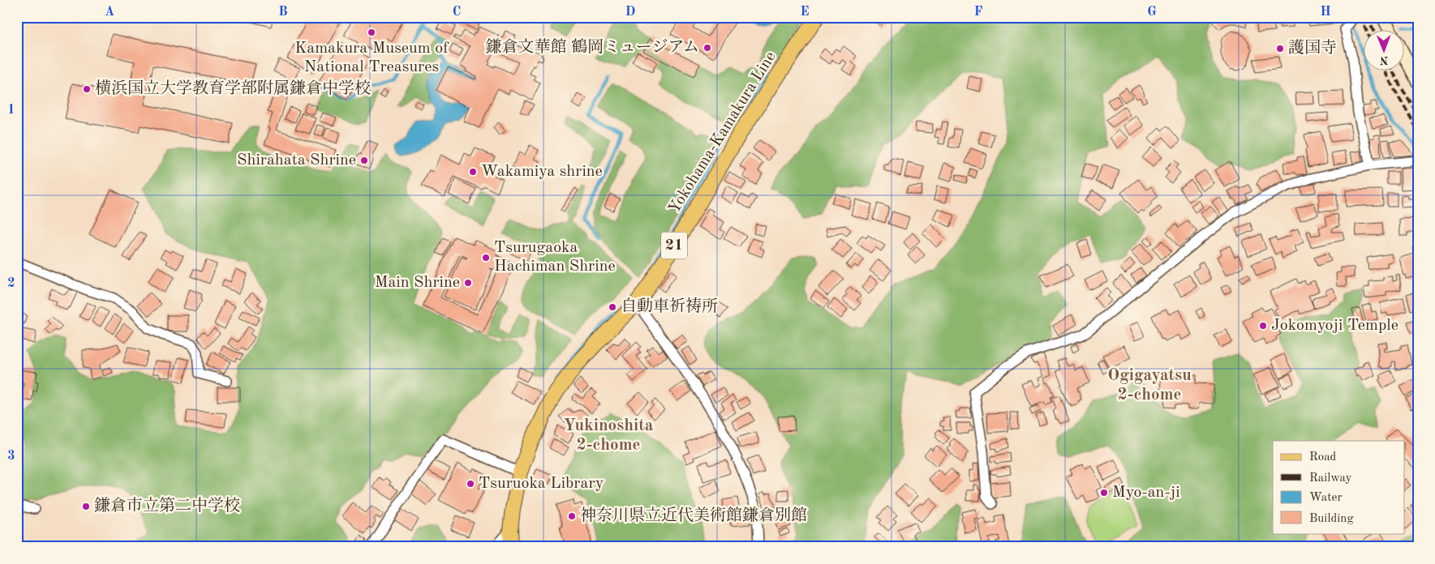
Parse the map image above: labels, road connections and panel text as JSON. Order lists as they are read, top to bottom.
{
  "streets": {
    "main road": ["Yokohama-Kamakura Line", "21"]
  },
  "crossings": [
    ["Yokohama-Kamakura Line", "21"]
  ],
  "districts": ["Ogigayatsu 2-chome", "Yukinoshita 2-chome"],
  "places": [
    "Kamakura Museum of National Treasures",
    "鎌倉文華館 鶴岡ミュージアム",
    "護国寺",
    "横浜国立大学教育学部附属鎌倉中学校",
    "Shirahata Shrine",
    "Wakamiya shrine",
    "Tsurugaoka Hachiman Shrine",
    "Main Shrine",
    "自動車祈祷所",
    "Jokomyoji Temple",
    "Tsuruoka Library",
    "Myo-an-ji",
    "鎌倉市立第二中学校",
    "神奈川県立近代美術館鎌倉別館"
  ],
  "legend": [
    "Road",
    "Railway",
    "Water",
    "Building"
  ],
  "north": "bottom",
  "grid": {
    "columns": [
      "A",
      "B",
      "C",
      "D",
      "E",
      "F",
      "G",
      "H"
    ],
    "rows": ["1", "2", "3"]
  }
}
